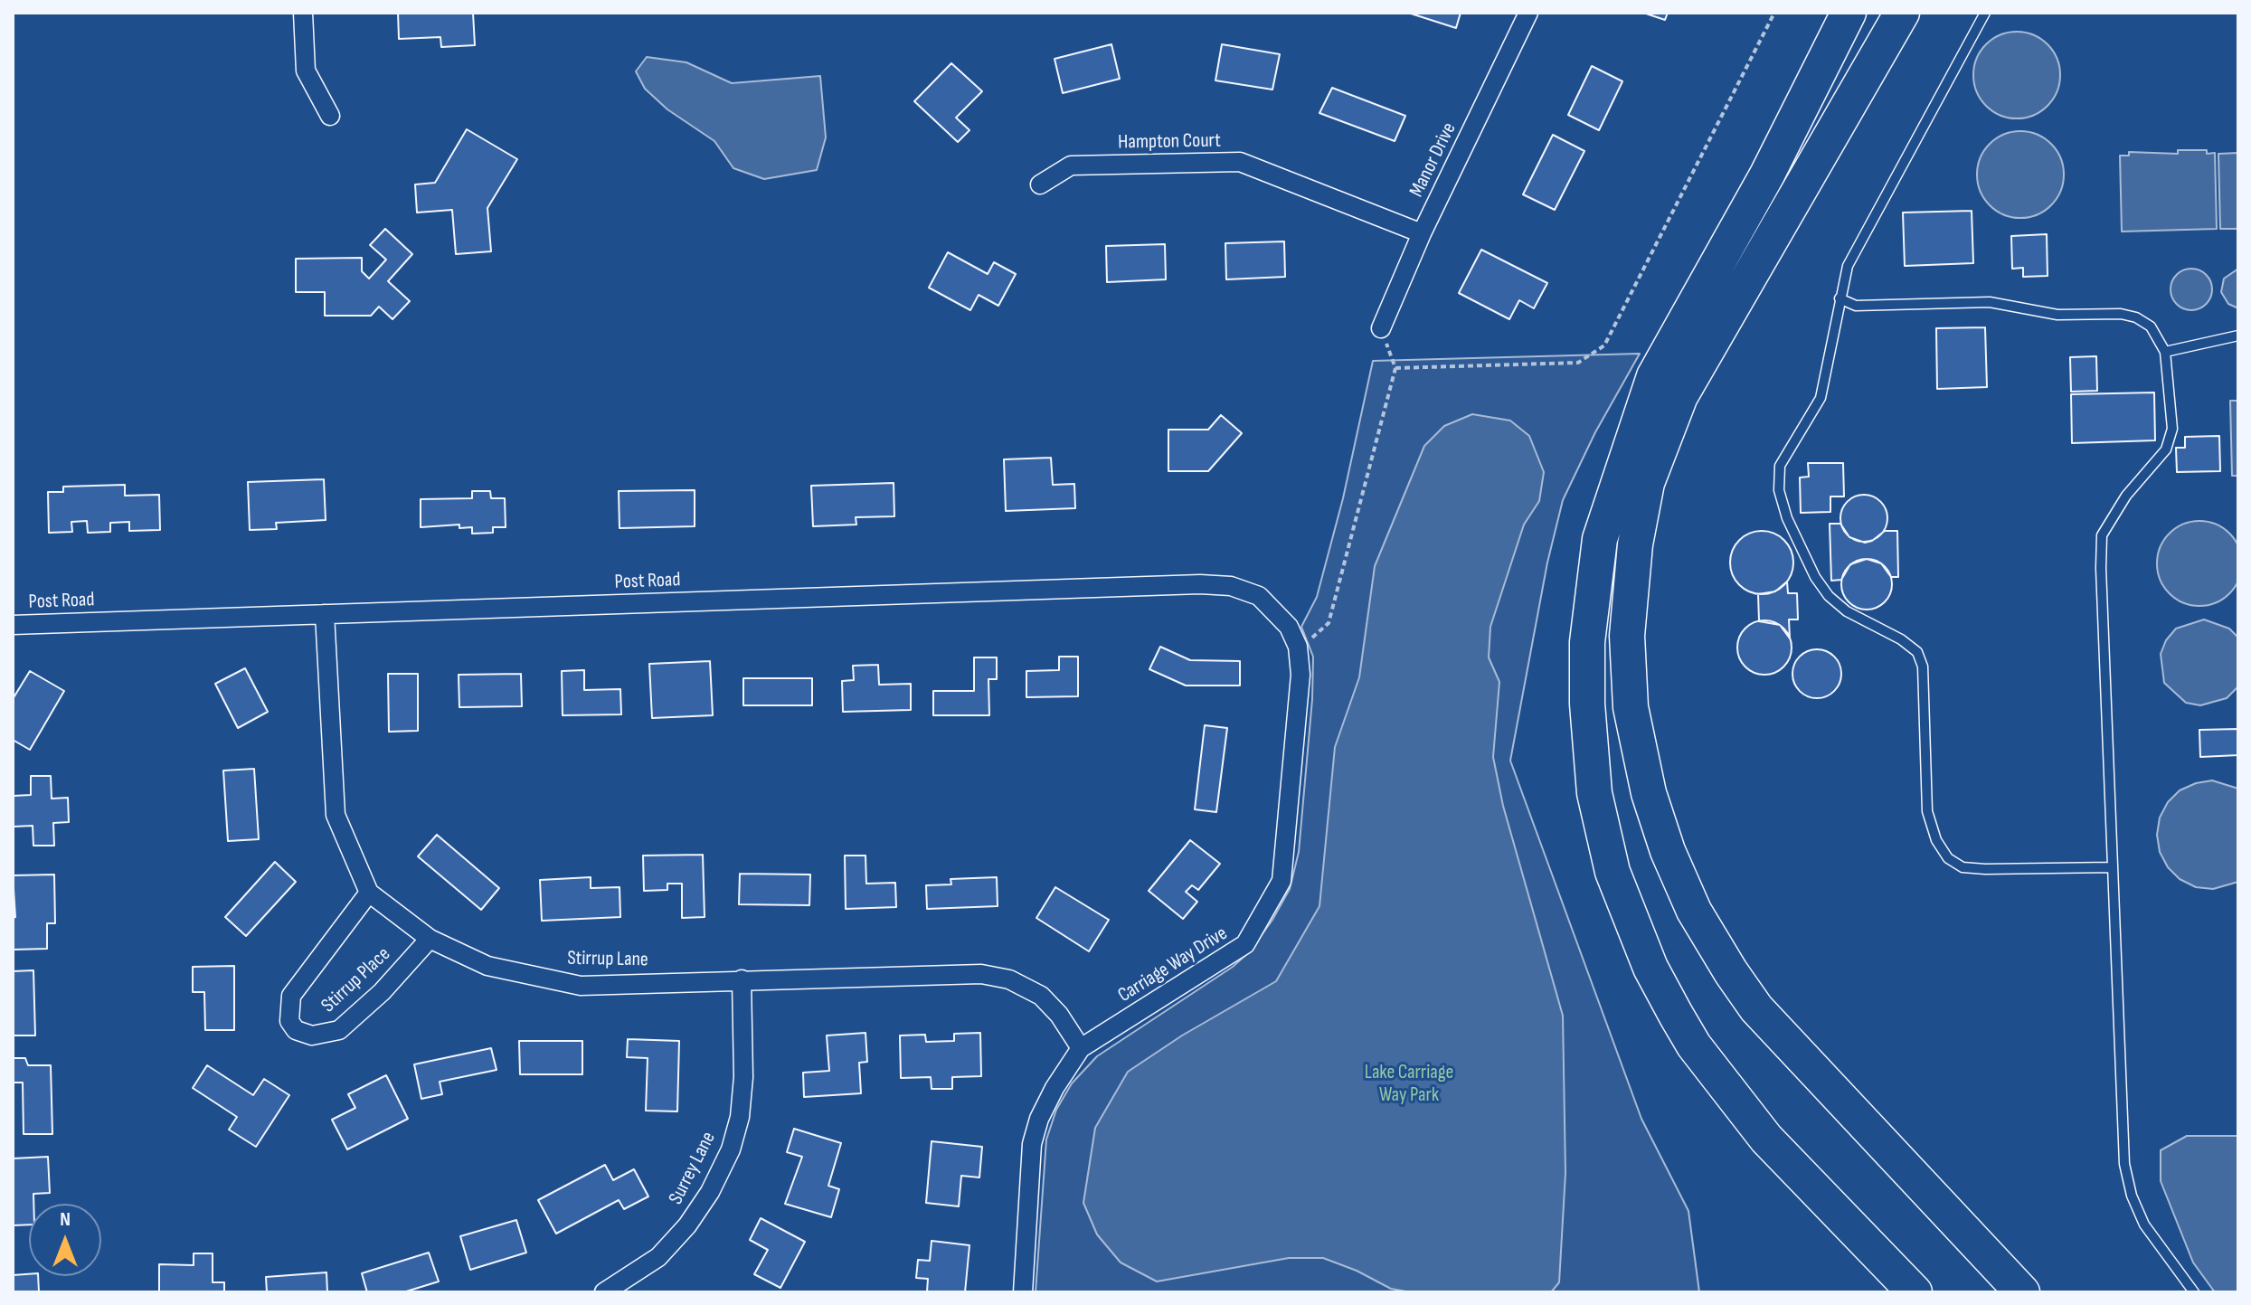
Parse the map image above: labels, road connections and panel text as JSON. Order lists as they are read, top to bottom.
{
  "streets": {
    "street": [
      "Hampton Court",
      "Manor Drive",
      "Post Road",
      "Stirrup Lane",
      "Carriage Way Drive",
      "Stirrup Place",
      "Surrey Lane"
    ]
  },
  "crossings": [
    ["Hampton Court", "Manor Drive"],
    ["Post Road", "Stirrup Lane"],
    ["Post Road", "Carriage Way Drive"],
    ["Stirrup Lane", "Carriage Way Drive"],
    ["Stirrup Lane", "Stirrup Place"],
    ["Stirrup Lane", "Surrey Lane"]
  ],
  "parks": ["Lake Carriage Way Park"],
  "north": "top"
}
